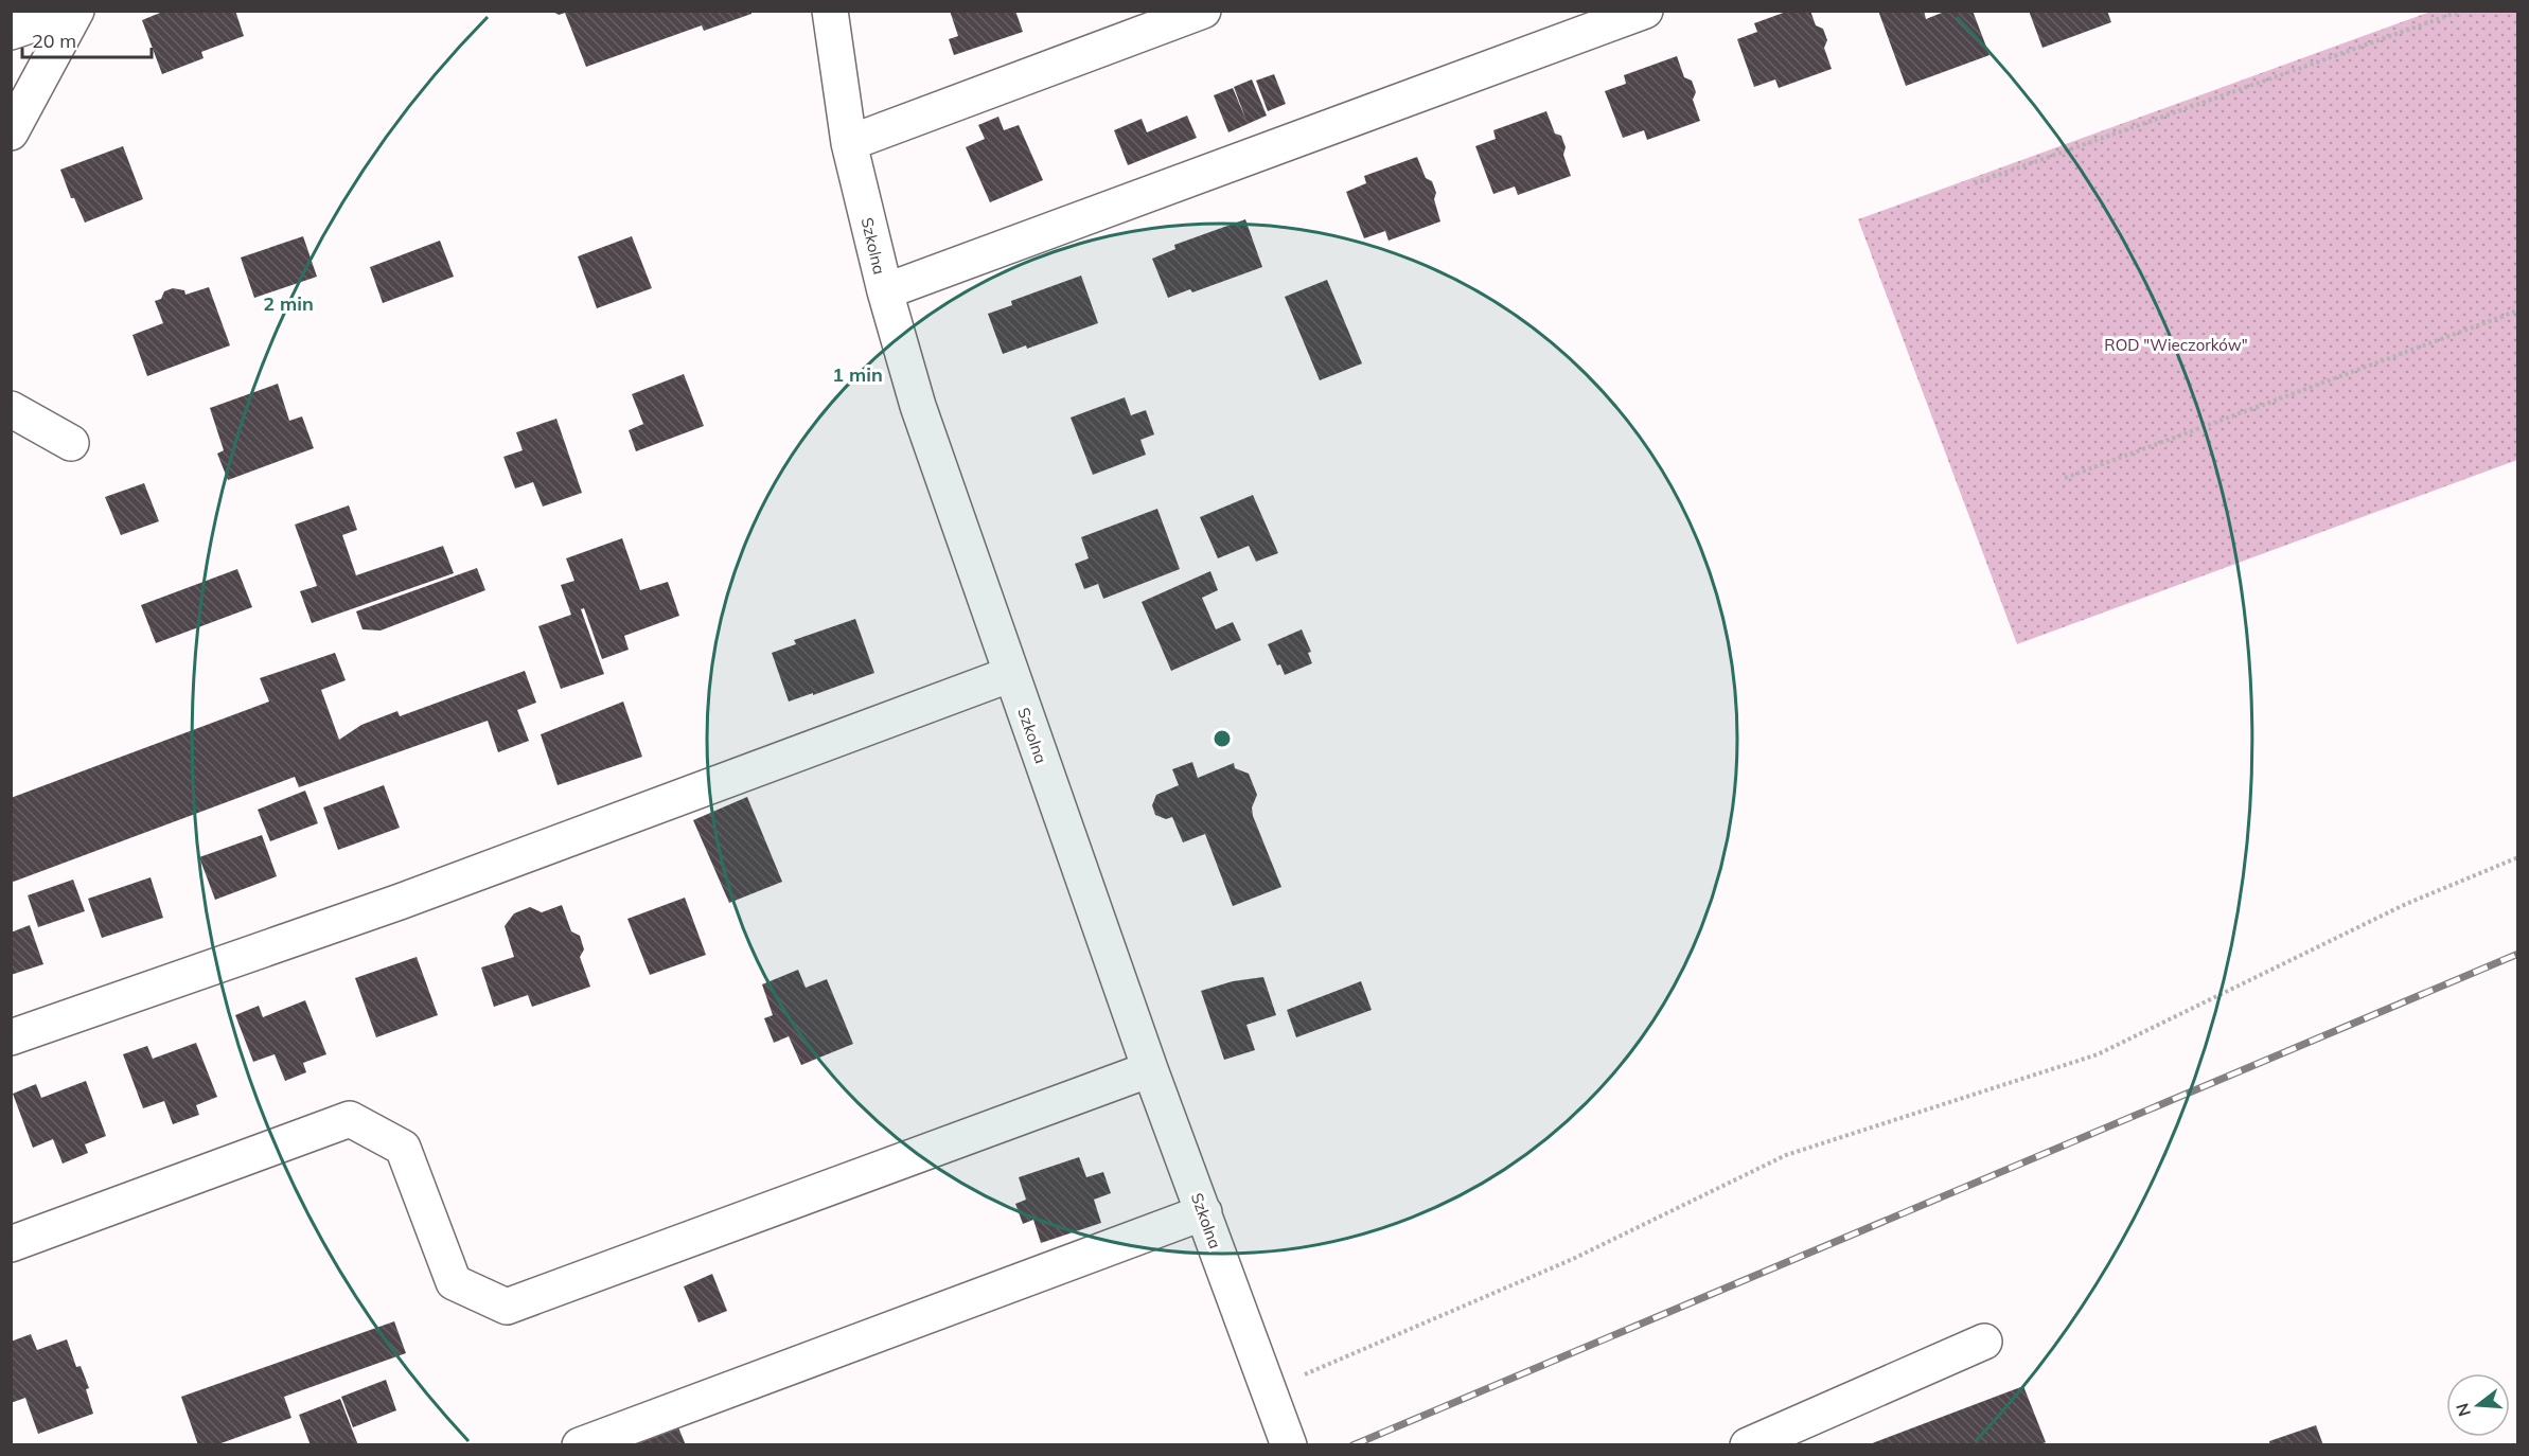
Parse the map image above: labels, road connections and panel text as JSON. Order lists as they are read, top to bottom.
{
  "streets": {
    "street": ["Szkolna"]
  },
  "parks": ["ROD \"Wieczorków\""],
  "scale_bar": "20 m",
  "north": "left",
  "rings": ["2 min", "1 min"]
}
